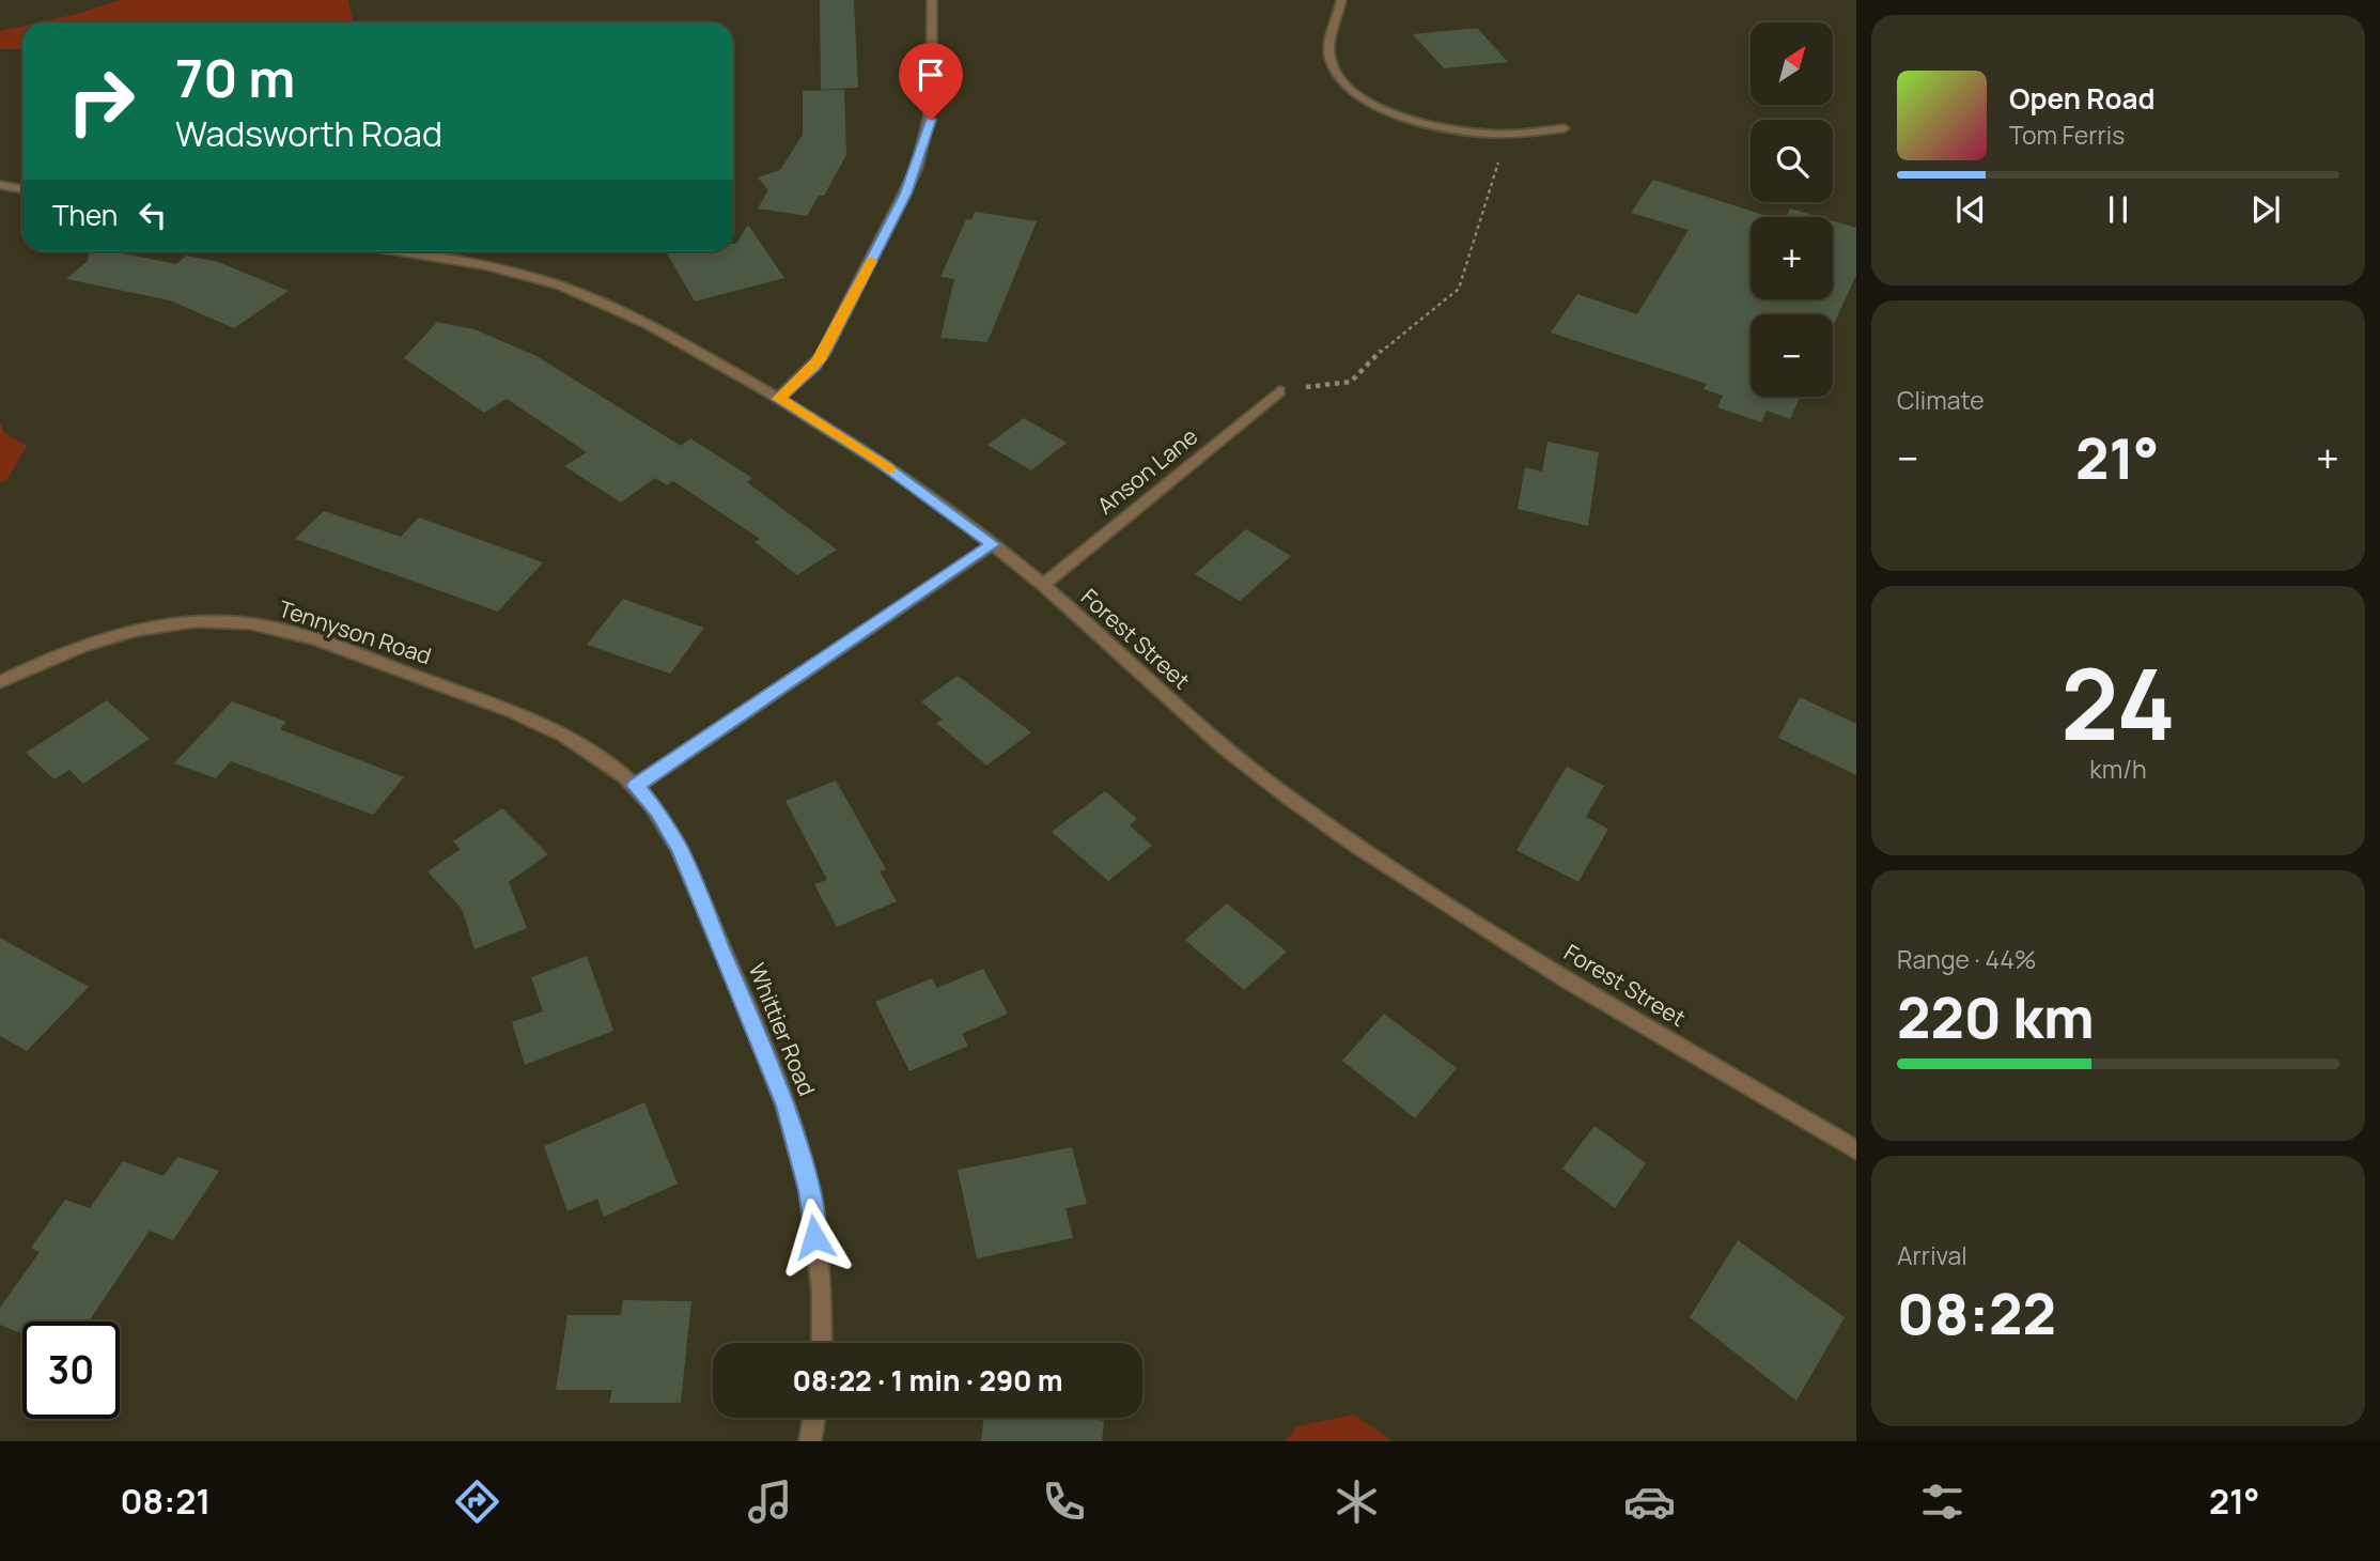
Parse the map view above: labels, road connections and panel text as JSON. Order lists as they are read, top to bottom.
{
  "streets": {
    "street": [
      "Anson Lane",
      "Tennyson Road",
      "Forest Street",
      "Whittier Road"
    ]
  },
  "crossings": [
    ["Anson Lane", "Forest Street"],
    ["Tennyson Road", "Whittier Road"]
  ],
  "north": "top right",
  "page": {
    "map_buttons": ["+", "−"],
    "turn": ["70 m", "Wadsworth Road"],
    "song": ["Open Road", "Tom Ferris"],
    "then": "Then",
    "tile": [
      "Climate",
      ["24", "km/h"],
      ["Range · 44%", "220 km"],
      ["Arrival", "08:22"]
    ],
    "heat": ["−", "21°", "+"],
    "limit": "30",
    "trip": "08:22 · 1 min · 290 m",
    "tabs": ["08:21", "21°"]
  }
}
